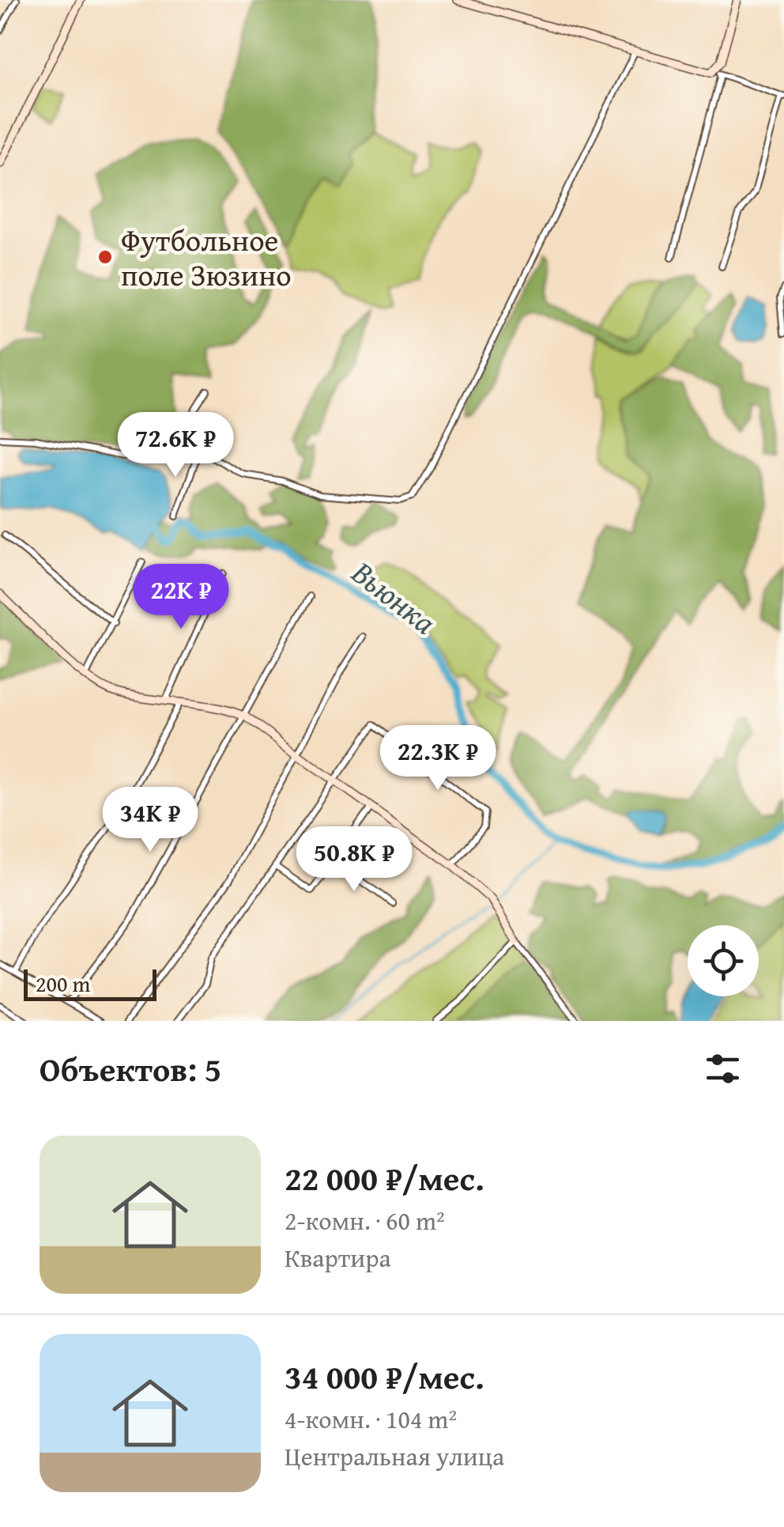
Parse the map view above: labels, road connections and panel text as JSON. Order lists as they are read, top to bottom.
{
  "water": ["Вьюнка"],
  "places": ["Футбольное поле Зюзино"],
  "scale_bar": "200 m",
  "page": {
    "price": [
      "72.6K ₽",
      "22K ₽",
      "22.3K ₽",
      "34K ₽",
      "50.8K ₽"
    ],
    "scale": "200 m",
    "heading": "Объектов: 5",
    "list": [
      {
        "name": "22 000 ₽/мес.",
        "note": "2-комн. · 60 m² · Квартира"
      },
      {
        "name": "34 000 ₽/мес.",
        "note": "4-комн. · 104 m² · Центральная улица"
      }
    ]
  }
}
